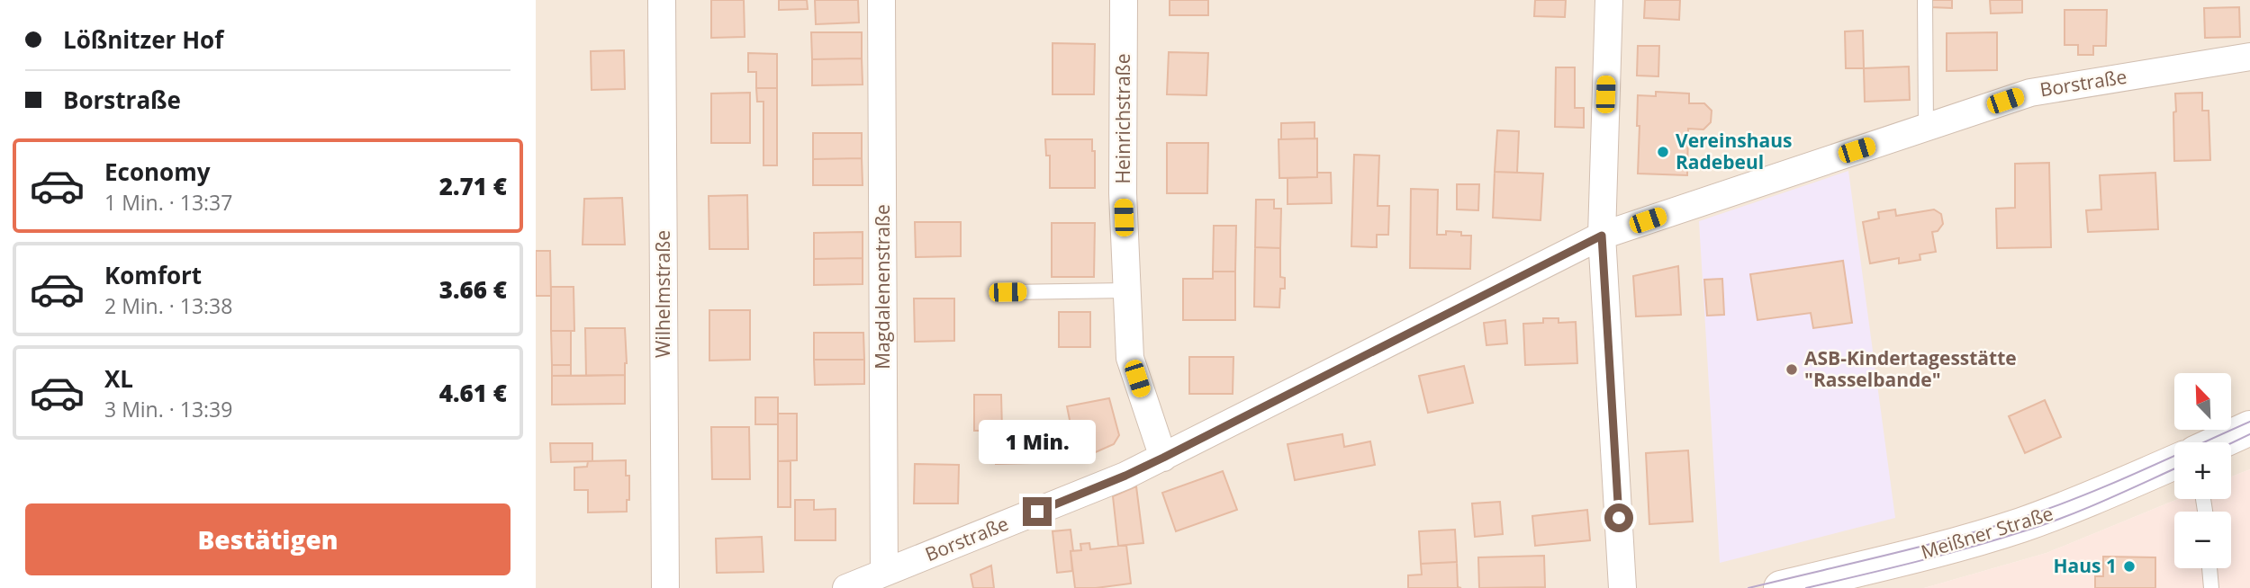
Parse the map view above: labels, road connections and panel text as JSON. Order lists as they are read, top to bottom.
{
  "streets": {
    "main road": ["Meißner Straße"],
    "street": [
      "Borstraße",
      "Heinrichstraße",
      "Magdalenenstraße",
      "Wilhelmstraße"
    ]
  },
  "crossings": [
    ["Borstraße", "Heinrichstraße"],
    ["Borstraße", "Magdalenenstraße"]
  ],
  "places": ["Vereinshaus Radebeul", "ASB-Kindertagesstätte \"Rasselbande\"", "Haus 1"],
  "north": "top left",
  "page": {
    "banner": ["Lößnitzer Hof", "Borstraße"],
    "list": [
      {
        "name": "Economy",
        "note": "1 Min. · 13:37",
        "value": "2.71 €"
      },
      {
        "name": "Komfort",
        "note": "2 Min. · 13:38",
        "value": "3.66 €"
      },
      {
        "name": "XL",
        "note": "3 Min. · 13:39",
        "value": "4.61 €"
      }
    ],
    "map_buttons": ["+", "−"],
    "bubble": "1 Min.",
    "buttons": "Bestätigen"
  }
}
